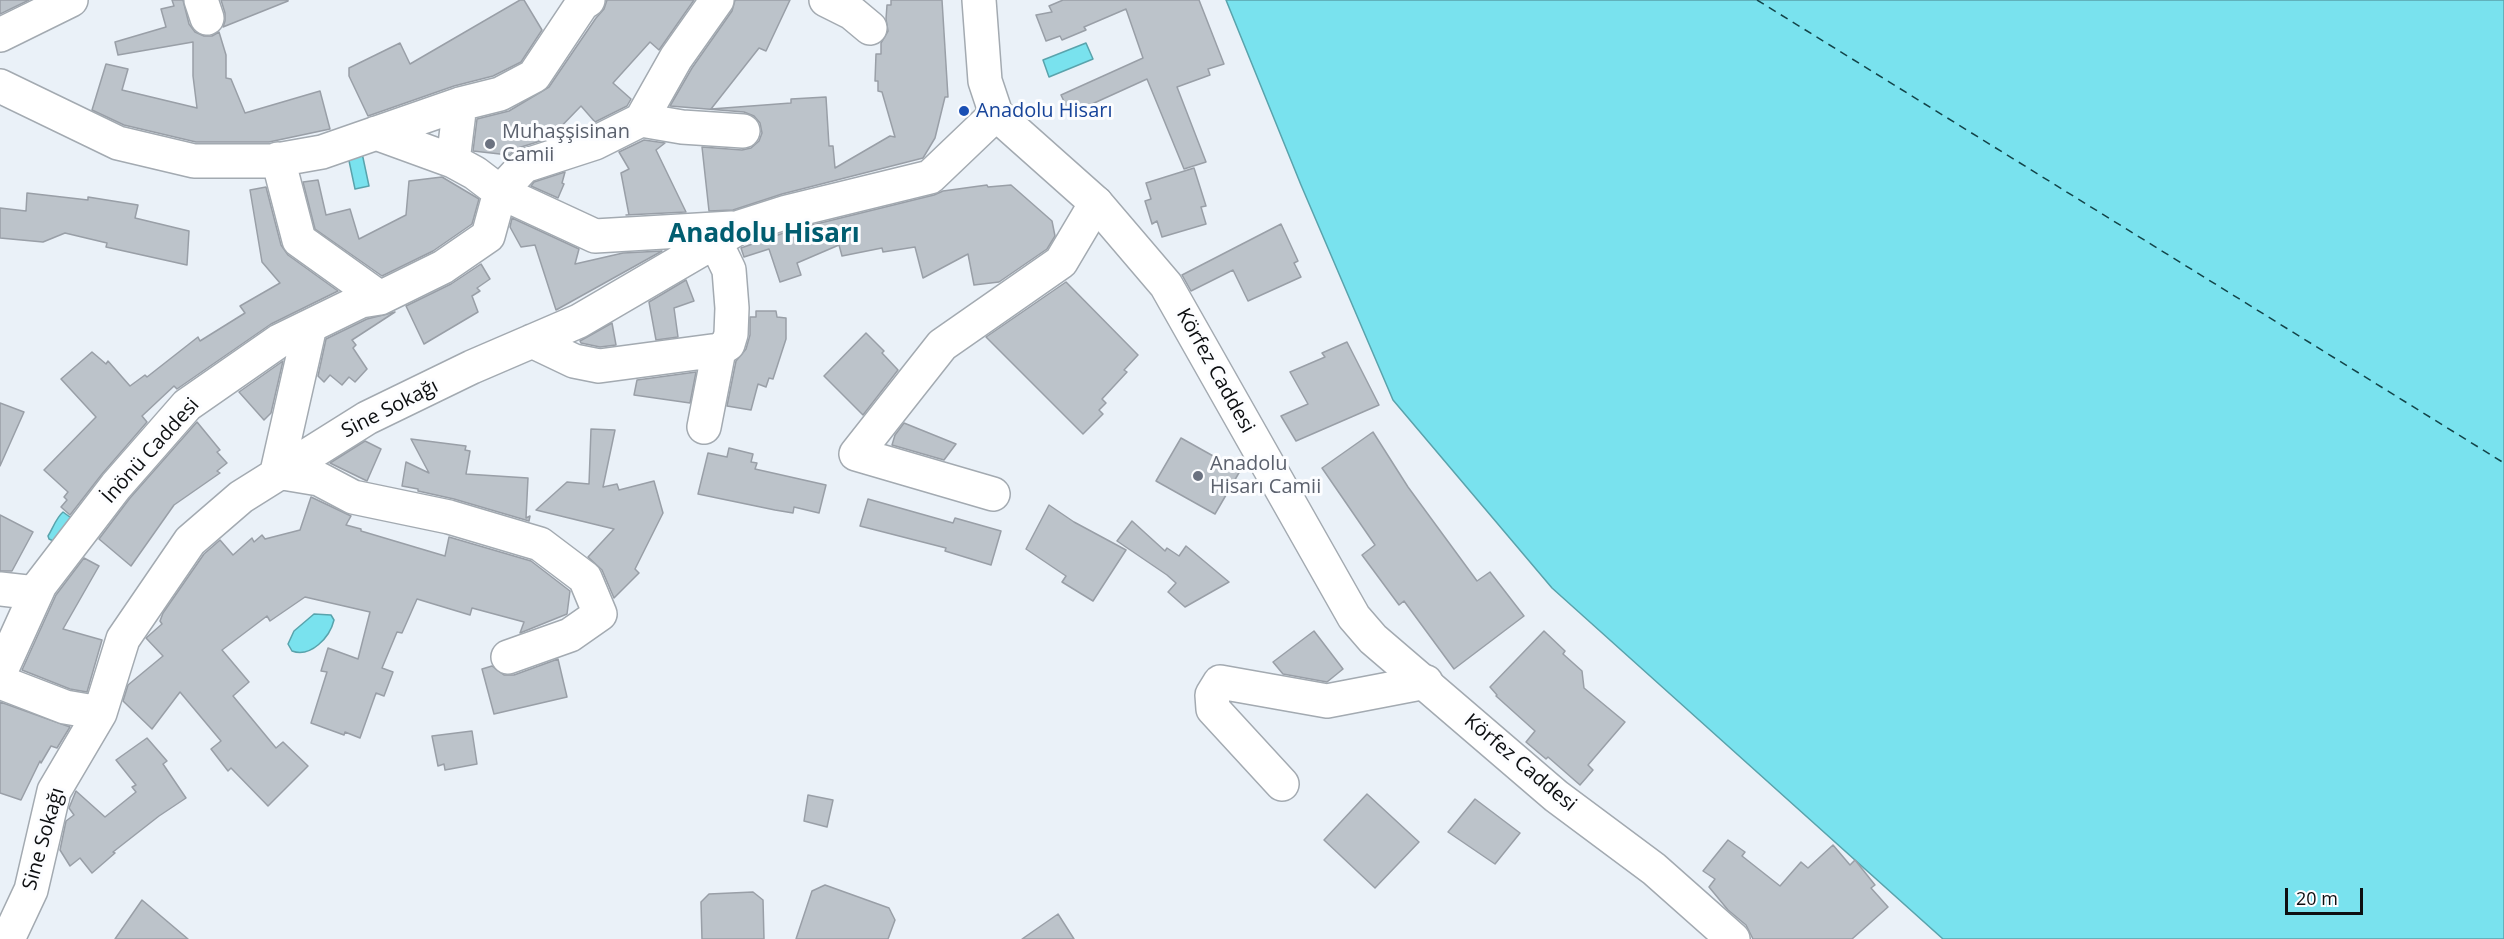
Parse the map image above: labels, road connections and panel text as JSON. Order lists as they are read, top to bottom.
{
  "streets": {
    "street": ["Körfez Caddesi", "Sine Sokağı", "İnönü Caddesi"]
  },
  "crossings": [
    ["Körfez Caddesi", "Sine Sokağı"]
  ],
  "districts": ["Anadolu Hisarı"],
  "places": ["Anadolu Hisarı", "Muhaşşisinan Camii", "Anadolu Hisarı Camii"],
  "scale_bar": "20 m"
}
